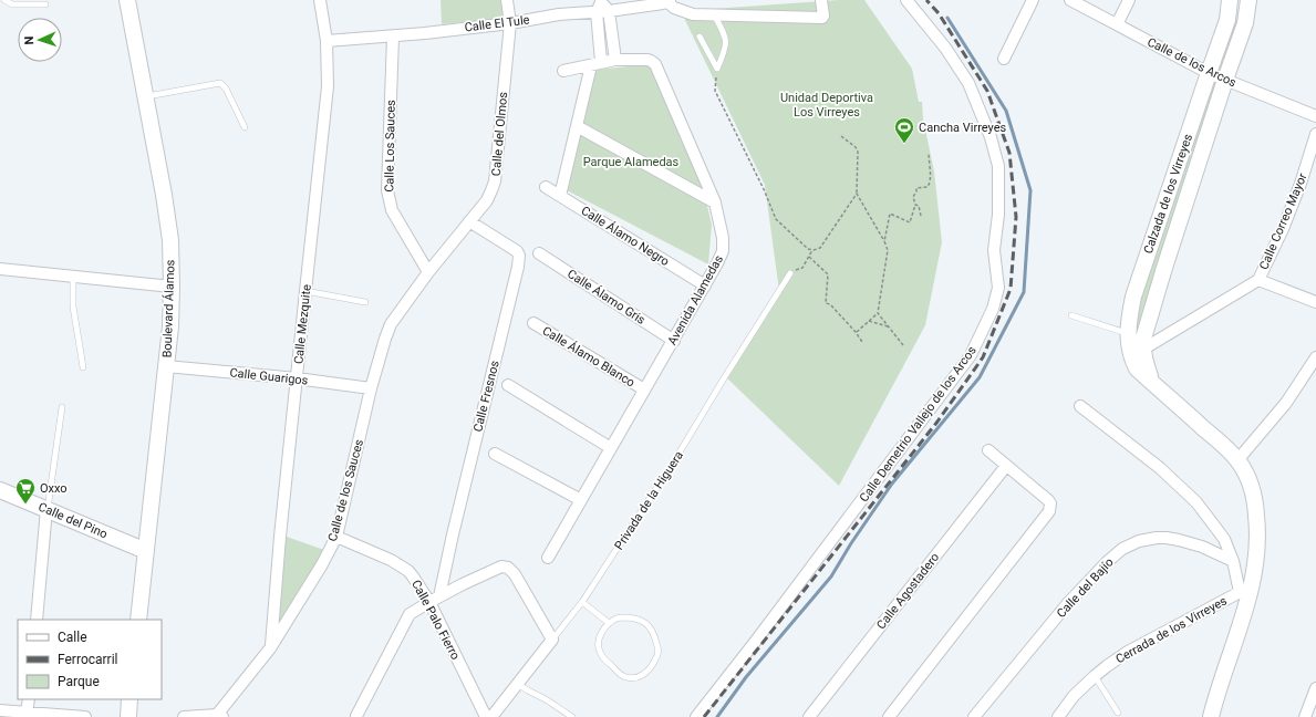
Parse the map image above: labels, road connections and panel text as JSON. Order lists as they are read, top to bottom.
{
  "streets": {
    "street": [
      "Calle El Tule",
      "Calle de los Arcos",
      "Calle del Olmos",
      "Calle Los Sauces",
      "Calzada de los Virreyes",
      "Calle Correo Mayor",
      "Calle Álamo Negro",
      "Calle Álamo Gris",
      "Avenida Alamedas",
      "Boulevard Álamos",
      "Calle Mezquite",
      "Calle Álamo Blanco",
      "Calle Guarigos",
      "Calle Fresnos",
      "Calle Demetrio Vallejo de los Arcos",
      "Calle de los Sauces",
      "Privada de la Higuera",
      "Calle del Pino",
      "Calle del Bajío",
      "Calle Agostadero",
      "Calle Palo Fierro",
      "Cerrada de los Virreyes"
    ]
  },
  "crossings": [
    ["Calle El Tule", "Calle del Olmos"],
    ["Calle El Tule", "Calle Los Sauces"],
    ["Calle El Tule", "Calle Mezquite"],
    ["Calle de los Arcos", "Calzada de los Virreyes"],
    ["Calle del Olmos", "Calle Los Sauces"],
    ["Calle del Olmos", "Calle Fresnos"],
    ["Calle del Olmos", "Calle de los Sauces"],
    ["Calle Los Sauces", "Calle de los Sauces"],
    ["Calzada de los Virreyes", "Calle Correo Mayor"],
    ["Calzada de los Virreyes", "Cerrada de los Virreyes"],
    ["Calle Álamo Negro", "Avenida Alamedas"],
    ["Calle Álamo Gris", "Avenida Alamedas"],
    ["Avenida Alamedas", "Calle Álamo Blanco"],
    ["Boulevard Álamos", "Calle Guarigos"],
    ["Boulevard Álamos", "Calle del Pino"],
    ["Calle Mezquite", "Calle Guarigos"],
    ["Calle Mezquite", "Calle de los Sauces"],
    ["Calle Guarigos", "Calle de los Sauces"],
    ["Calle de los Sauces", "Calle Palo Fierro"]
  ],
  "parks": ["Unidad Deportiva Los Virreyes", "Parque Alamedas"],
  "places": {
    "sports": ["Cancha Virreyes"],
    "supermarket": ["Oxxo"]
  },
  "legend": ["Calle", "Ferrocarril", "Parque"],
  "north": "left"
}
